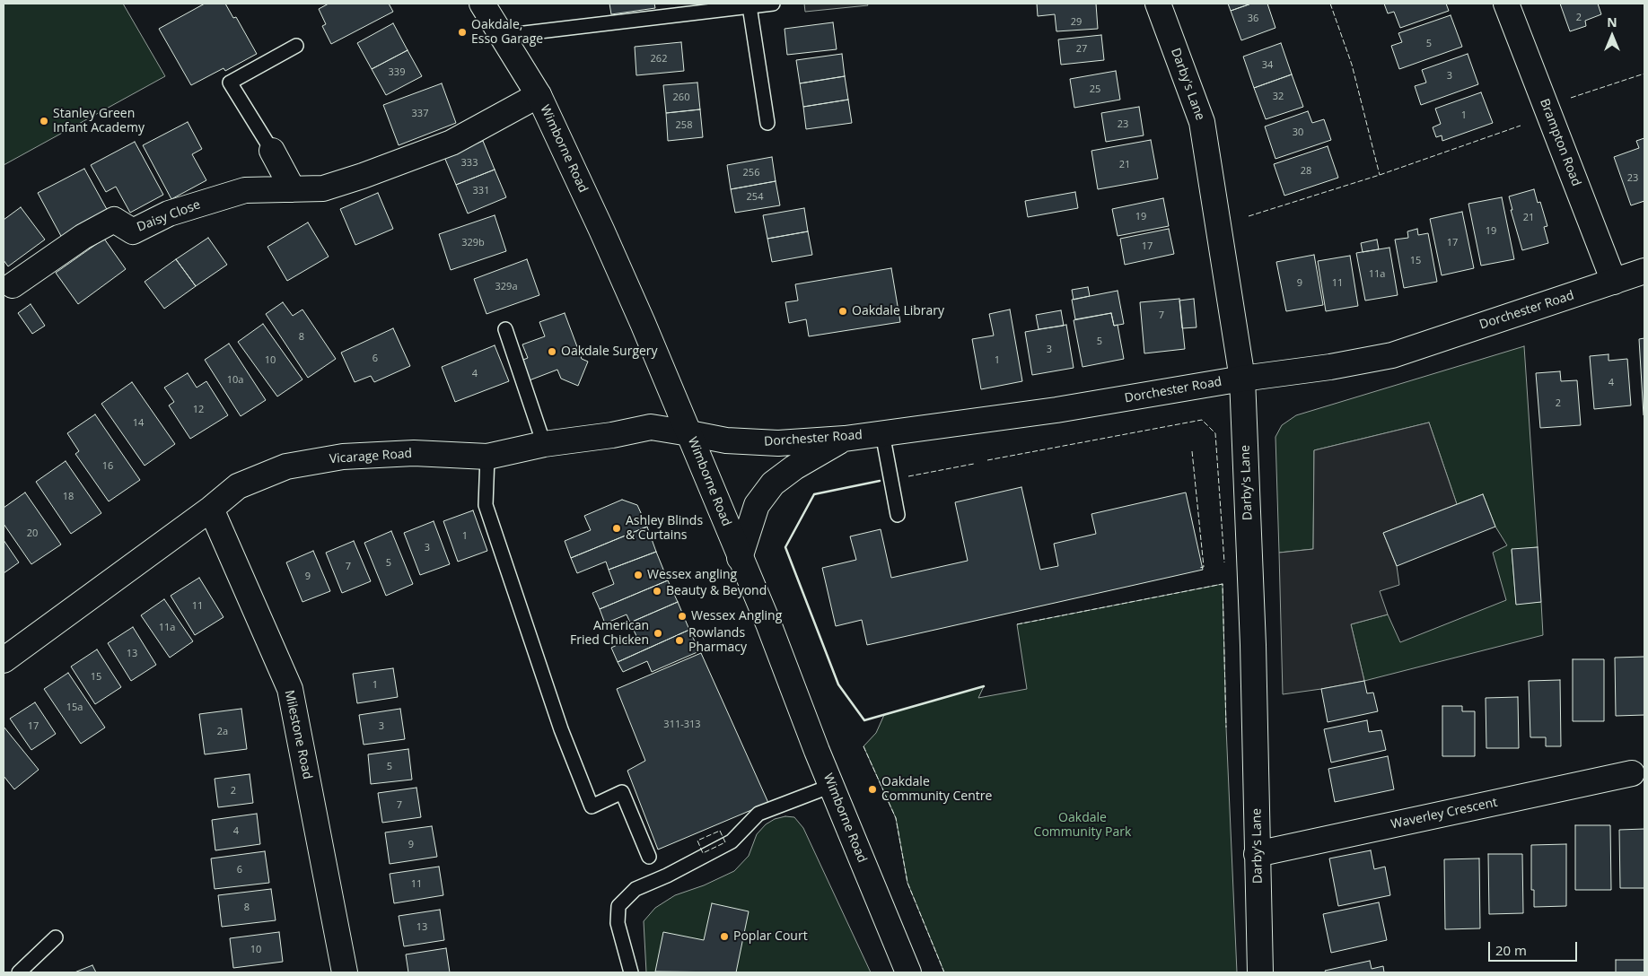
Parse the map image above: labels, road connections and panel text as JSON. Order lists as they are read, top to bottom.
{
  "streets": {
    "main road": [
      "Darby's Lane",
      "Brampton Road",
      "Wimborne Road",
      "Daisy Close",
      "Dorchester Road",
      "Vicarage Road",
      "Milestone Road",
      "Waverley Crescent"
    ]
  },
  "crossings": [
    ["Darby's Lane", "Dorchester Road"],
    ["Darby's Lane", "Waverley Crescent"],
    ["Brampton Road", "Dorchester Road"],
    ["Wimborne Road", "Daisy Close"],
    ["Wimborne Road", "Dorchester Road"],
    ["Wimborne Road", "Vicarage Road"],
    ["Dorchester Road", "Vicarage Road"],
    ["Vicarage Road", "Milestone Road"]
  ],
  "parks": ["Oakdale Community Park"],
  "places": [
    "Oakdale, Esso Garage",
    "Stanley Green Infant Academy",
    "Oakdale Library",
    "Oakdale Surgery",
    "Ashley Blinds & Curtains",
    "Wessex angling",
    "Beauty & Beyond",
    "Wessex Angling",
    "American Fried Chicken",
    "Rowlands Pharmacy",
    "Oakdale Community Centre",
    "Poplar Court"
  ],
  "house_numbers": [
    "2",
    "36",
    "29",
    "5",
    "27",
    "262",
    "34",
    "339",
    "3",
    "25",
    "32",
    "260",
    "337",
    "1",
    "23",
    "258",
    "30",
    "333",
    "21",
    "28",
    "256",
    "23",
    "331",
    "254",
    "19",
    "21",
    "19",
    "329b",
    "17",
    "17",
    "15",
    "11a",
    "9",
    "11",
    "329a",
    "7",
    "8",
    "5",
    "3",
    "6",
    "10",
    "1",
    "4",
    "10a",
    "4",
    "2",
    "12",
    "14",
    "16",
    "18",
    "20",
    "1",
    "3",
    "5",
    "7",
    "9",
    "11",
    "11a",
    "13",
    "15",
    "1",
    "15a",
    "311-313",
    "17",
    "3",
    "2a",
    "5",
    "2",
    "7",
    "4",
    "9",
    "6",
    "11",
    "8",
    "13",
    "10"
  ],
  "scale_bar": "20 m",
  "north": "top"
}
